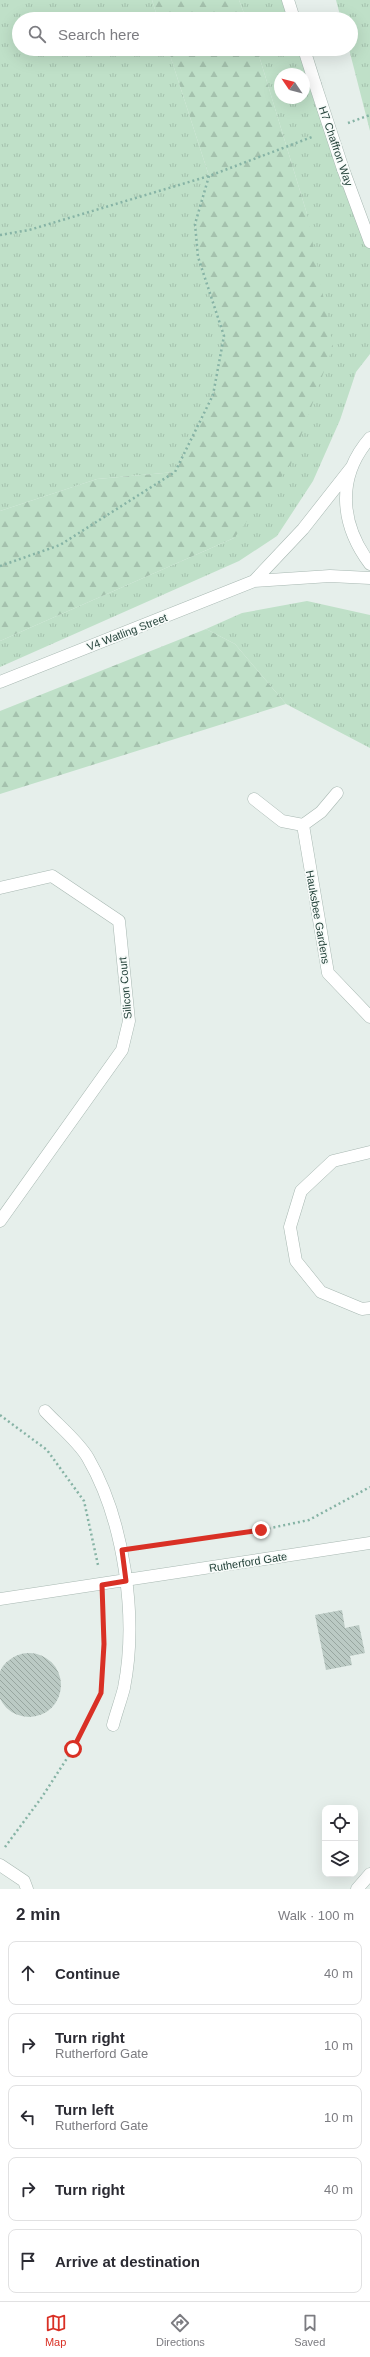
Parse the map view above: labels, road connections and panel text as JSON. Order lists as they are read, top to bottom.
{
  "streets": {
    "street": [
      "H7 Chaffron Way",
      "V4 Watling Street",
      "Hauksbee Gardens",
      "Silicon Court",
      "Rutherford Gate"
    ]
  },
  "north": "top left",
  "page": {
    "search": "Search here",
    "heading": ["2 min", "Walk · 100 m"],
    "list": [
      ["Continue", "40 m"],
      ["Turn right", "Rutherford Gate", "10 m"],
      ["Turn left", "Rutherford Gate", "10 m"],
      ["Turn right", "40 m"],
      "Arrive at destination"
    ],
    "nav": ["Map", "Directions", "Saved"]
  }
}
